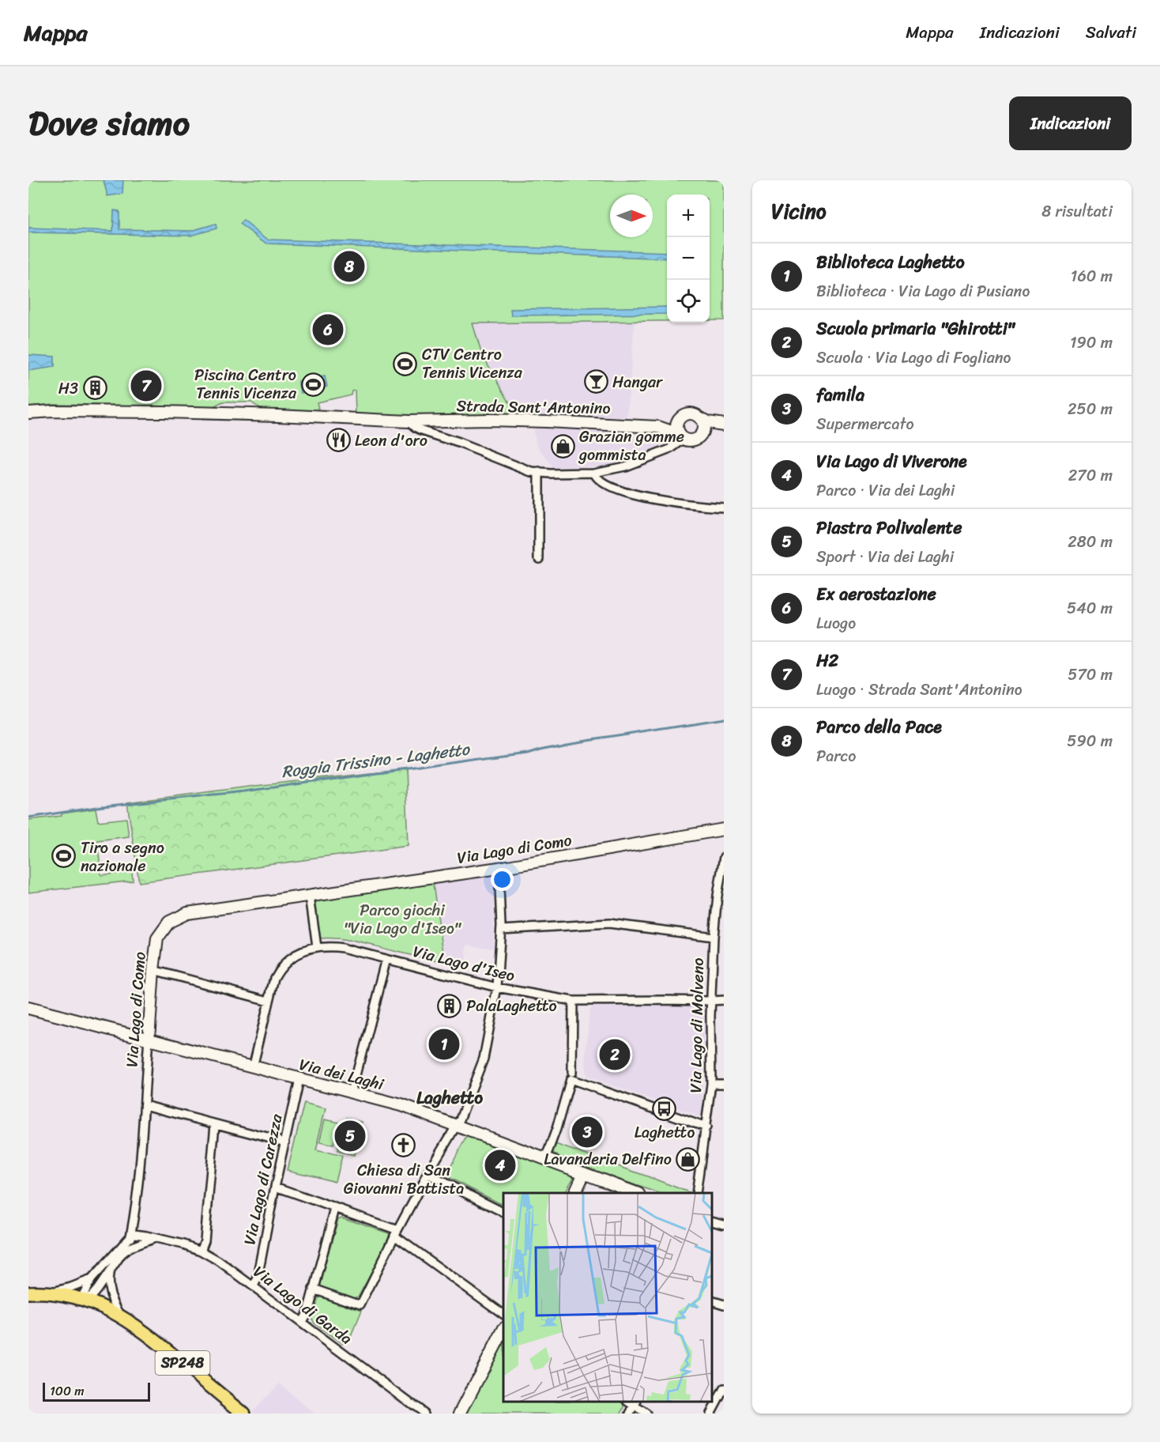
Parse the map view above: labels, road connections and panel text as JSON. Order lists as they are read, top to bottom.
{
  "streets": {
    "main road": ["SP248"],
    "street": [
      "Strada Sant'Antonino",
      "Via Lago di Como",
      "Via Lago d'Iseo",
      "Via Lago di Molveno",
      "Via dei Laghi",
      "Via Lago di Carezza",
      "Via Lago di Garda"
    ]
  },
  "crossings": [
    ["Via Lago di Como", "Via dei Laghi"],
    ["Via Lago di Como", "Via Lago di Garda"],
    ["Via Lago d'Iseo", "Via Lago di Molveno"],
    ["Via Lago d'Iseo", "Via dei Laghi"],
    ["Via dei Laghi", "Via Lago di Carezza"],
    ["Via Lago di Carezza", "Via Lago di Garda"]
  ],
  "districts": ["Laghetto"],
  "water": ["Roggia Trissino - Laghetto"],
  "parks": ["Parco giochi \"Via Lago d'Iseo\""],
  "places": {
    "sports": ["CTV Centro Tennis Vicenza", "Piscina Centro Tennis Vicenza", "Tiro a segno nazionale"],
    "bar": ["Hangar"],
    "building": ["H3", "PalaLaghetto"],
    "restaurant": ["Leon d'oro"],
    "shop": ["Grazian gomme gommista", "Lavanderia Delfino"],
    "bus stop": ["Laghetto"],
    "church": ["Chiesa di San Giovanni Battista"]
  },
  "scale_bar": "100 m",
  "north": "right",
  "page": {
    "header": "Mappa",
    "nav": ["Mappa", "Indicazioni", "Salvati"],
    "title": "Dove siamo",
    "buttons": "Indicazioni",
    "heading": ["Vicino", "8 risultati"],
    "map_buttons": ["+", "−"],
    "list": [
      {
        "mark": "1",
        "name": "Biblioteca Laghetto",
        "note": "Biblioteca · Via Lago di Pusiano",
        "value": "160 m"
      },
      {
        "mark": "2",
        "name": "Scuola primaria \"Ghirotti\"",
        "note": "Scuola · Via Lago di Fogliano",
        "value": "190 m"
      },
      {
        "mark": "3",
        "name": "famila",
        "note": "Supermercato",
        "value": "250 m"
      },
      {
        "mark": "4",
        "name": "Via Lago di Viverone",
        "note": "Parco · Via dei Laghi",
        "value": "270 m"
      },
      {
        "mark": "5",
        "name": "Piastra Polivalente",
        "note": "Sport · Via dei Laghi",
        "value": "280 m"
      },
      {
        "mark": "6",
        "name": "Ex aerostazione",
        "note": "Luogo",
        "value": "540 m"
      },
      {
        "mark": "7",
        "name": "H2",
        "note": "Luogo · Strada Sant'Antonino",
        "value": "570 m"
      },
      {
        "mark": "8",
        "name": "Parco della Pace",
        "note": "Parco",
        "value": "590 m"
      }
    ],
    "pins": [
      "8",
      "6",
      "7",
      "1",
      "2",
      "3",
      "5",
      "4"
    ],
    "scale": "100 m"
  }
}
